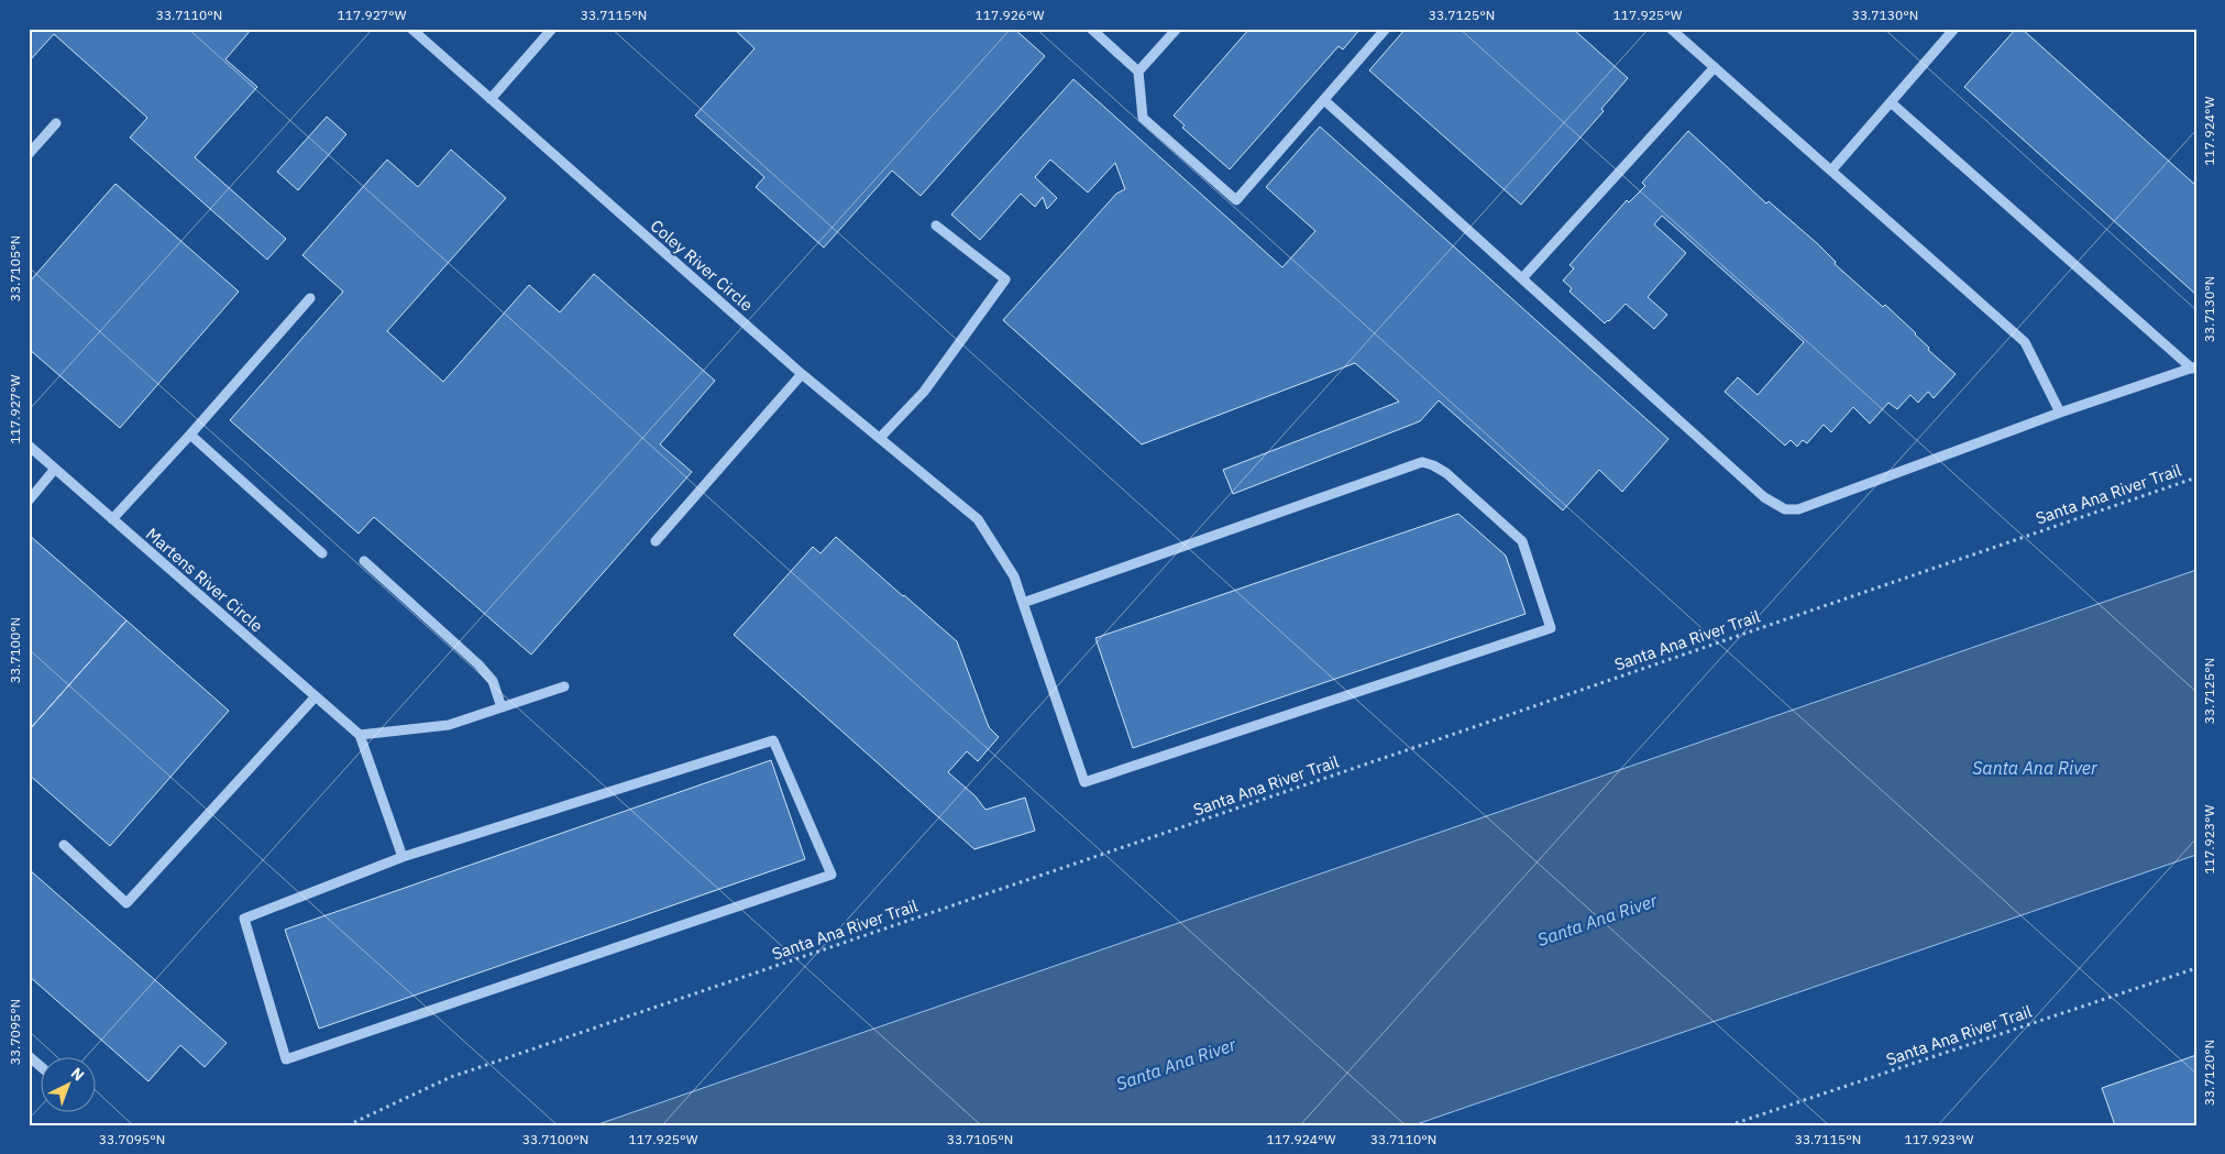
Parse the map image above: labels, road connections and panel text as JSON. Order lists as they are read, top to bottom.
{
  "streets": {
    "street": ["Coley River Circle", "Martens River Circle"],
    "path": ["Santa Ana River Trail"]
  },
  "water": ["Santa Ana River"],
  "north": "top right",
  "coordinates": [
    "33.7110°N",
    "117.927°W",
    "33.7115°N",
    "117.926°W",
    "33.7125°N",
    "117.925°W",
    "33.7130°N",
    "117.924°W",
    "33.7105°N",
    "33.7100°N",
    "117.923°W",
    "33.7095°N",
    "33.7120°N"
  ]
}
